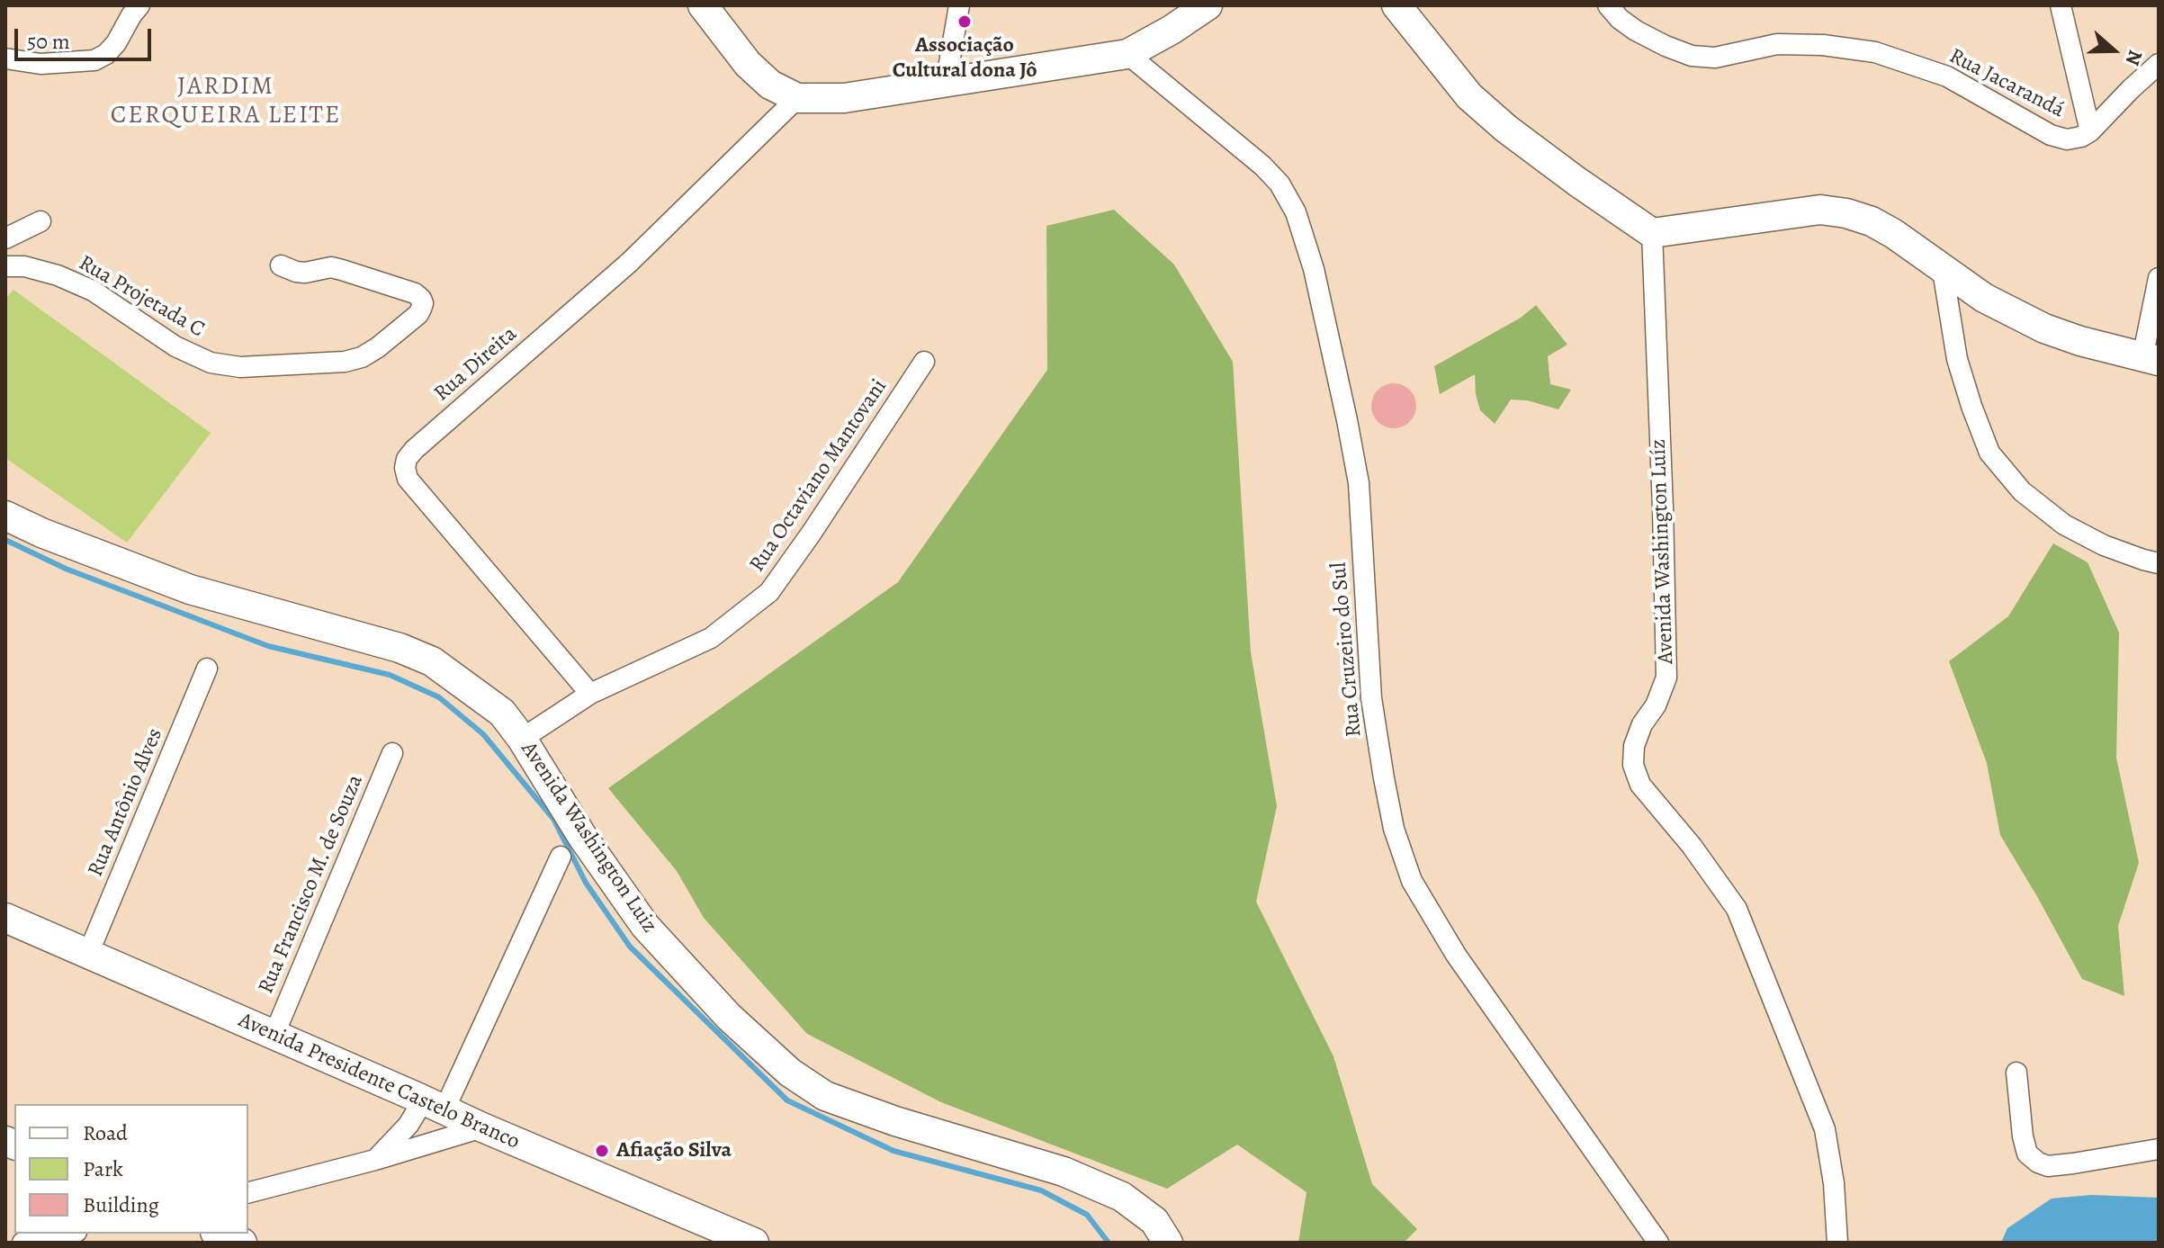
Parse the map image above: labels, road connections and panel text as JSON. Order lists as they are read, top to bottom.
{
  "streets": {
    "main road": ["Avenida Washington Luiz", "Avenida Presidente Castelo Branco"],
    "street": [
      "Rua Jacarandá",
      "Rua Projetada C",
      "Rua Direita",
      "Rua Octaviano Mantovani",
      "Avenida Washington Luíz",
      "Rua Cruzeiro do Sul",
      "Rua Antônio Alves",
      "Rua Francisco M. de Souza"
    ]
  },
  "crossings": [
    ["Rua Direita", "Rua Octaviano Mantovani"],
    ["Rua Octaviano Mantovani", "Avenida Washington Luiz"],
    ["Rua Antônio Alves", "Avenida Presidente Castelo Branco"],
    ["Rua Francisco M. de Souza", "Avenida Presidente Castelo Branco"]
  ],
  "districts": ["JARDIM CERQUEIRA LEITE"],
  "places": ["Associação Cultural dona Jô", "Afiação Silva"],
  "legend": ["Road", "Park", "Building"],
  "scale_bar": "50 m",
  "north": "right"
}
